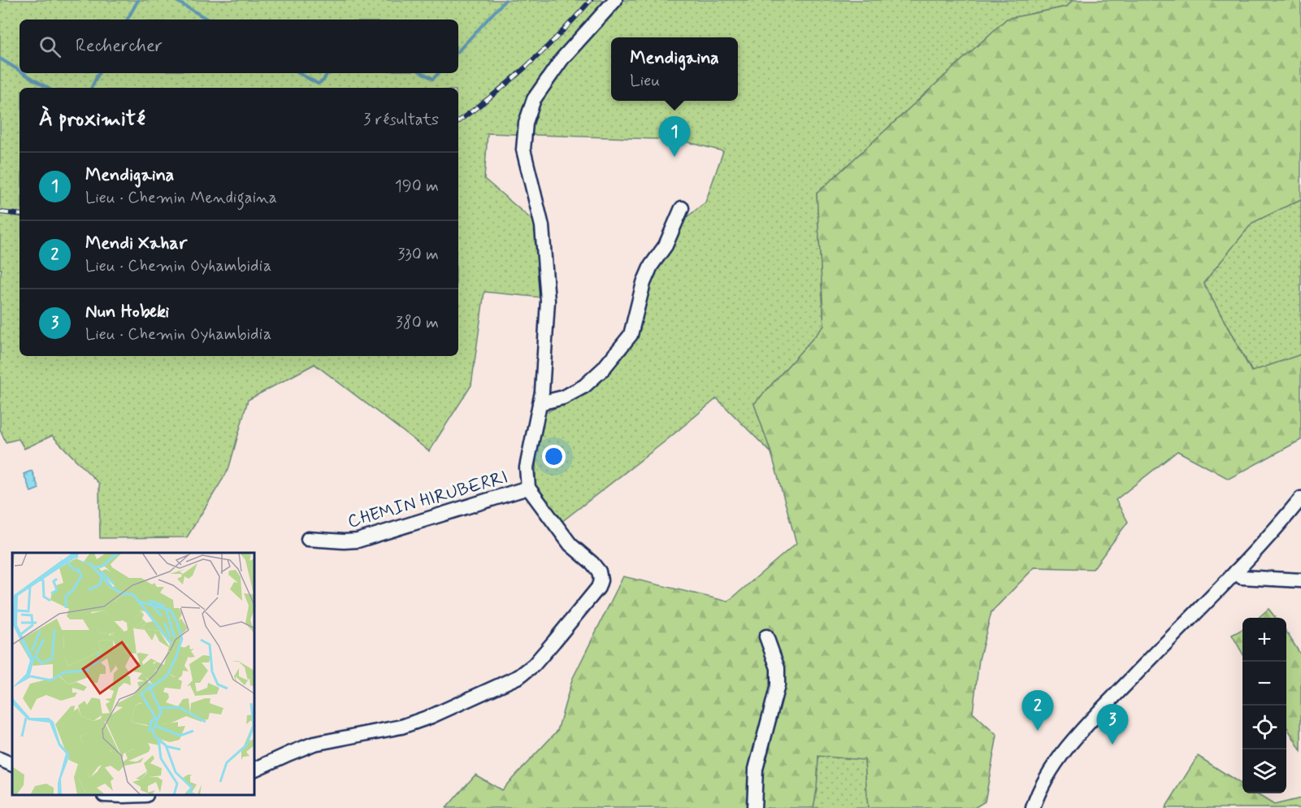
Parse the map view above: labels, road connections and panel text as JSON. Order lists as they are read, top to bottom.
{
  "streets": {
    "street": ["CHEMIN HIRUBERRI"]
  },
  "page": {
    "search": "Rechercher",
    "popup": ["Mendigaina", "Lieu"],
    "heading": ["À proximité", "3 résultats"],
    "pins": ["1", "2", "3"],
    "list": [
      {
        "mark": "1",
        "name": "Mendigaina",
        "note": "Lieu · Chemin Mendigaina",
        "value": "190 m"
      },
      {
        "mark": "2",
        "name": "Mendi Xahar",
        "note": "Lieu · Chemin Oyhambidia",
        "value": "330 m"
      },
      {
        "mark": "3",
        "name": "Nun Hobeki",
        "note": "Lieu · Chemin Oyhambidia",
        "value": "380 m"
      }
    ],
    "map_buttons": ["+", "−"]
  }
}
